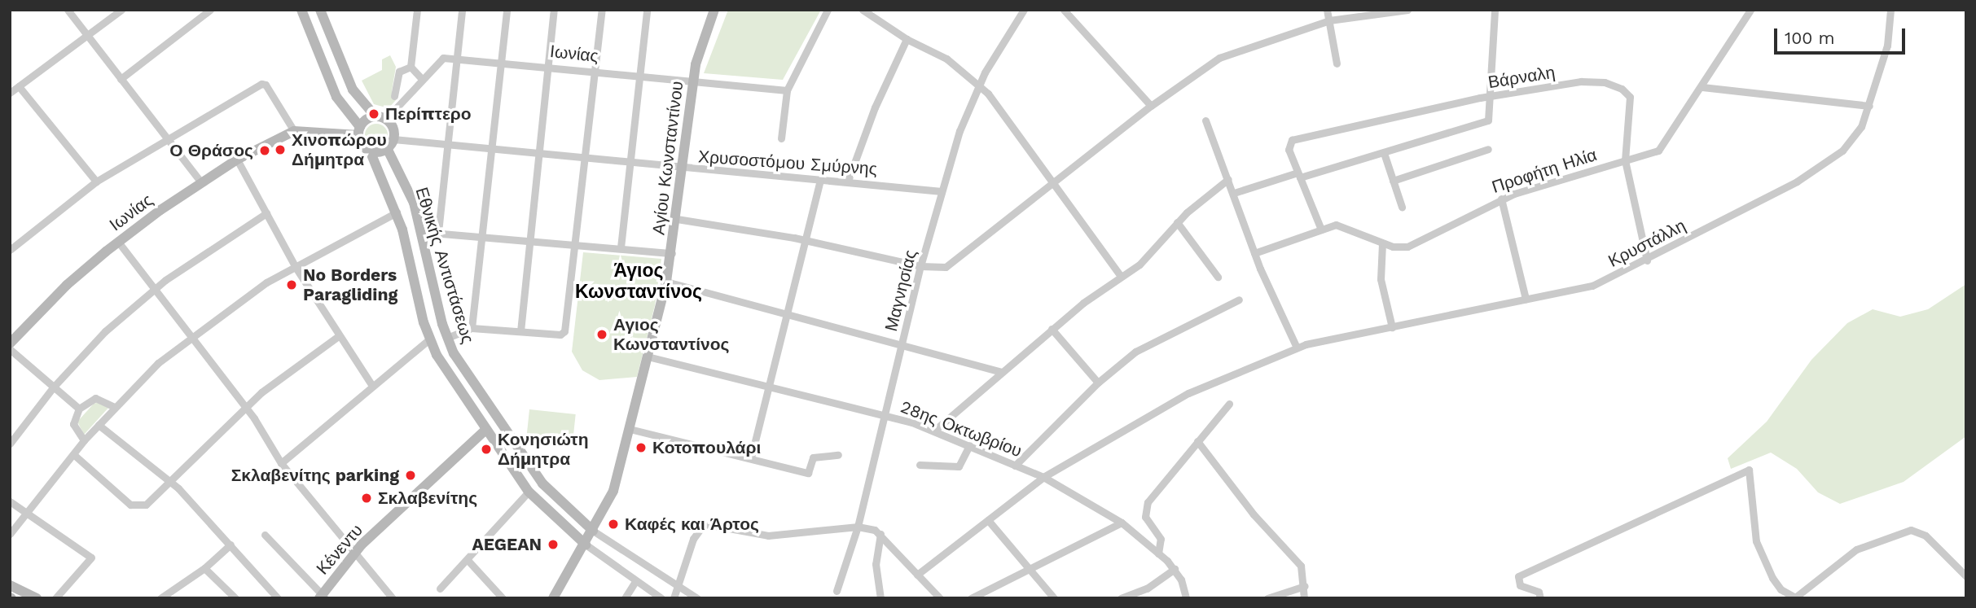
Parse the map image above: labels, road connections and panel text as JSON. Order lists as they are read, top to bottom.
{
  "streets": {
    "main road": [
      "Ιωνίας",
      "Αγίου Κωνσταντίνου",
      "Εθνικής Αντιστάσεως",
      "Κένεντυ"
    ],
    "street": [
      "Βάρναλη",
      "Χρυσοστόμου Σμύρνης",
      "Προφήτη Ηλία",
      "Κρυστάλλη",
      "Μαγνησίας",
      "28ης Οκτωβρίου"
    ]
  },
  "crossings": [
    ["Ιωνίας", "Αγίου Κωνσταντίνου"],
    ["Ιωνίας", "Χρυσοστόμου Σμύρνης"],
    ["Ιωνίας", "Εθνικής Αντιστάσεως"],
    ["Βάρναλη", "Προφήτη Ηλία"],
    ["Βάρναλη", "Κρυστάλλη"],
    ["Αγίου Κωνσταντίνου", "Χρυσοστόμου Σμύρνης"],
    ["Αγίου Κωνσταντίνου", "Εθνικής Αντιστάσεως"],
    ["Αγίου Κωνσταντίνου", "28ης Οκτωβρίου"],
    ["Χρυσοστόμου Σμύρνης", "Εθνικής Αντιστάσεως"],
    ["Χρυσοστόμου Σμύρνης", "Μαγνησίας"],
    ["Κρυστάλλη", "28ης Οκτωβρίου"],
    ["Εθνικής Αντιστάσεως", "Κένεντυ"],
    ["Μαγνησίας", "28ης Οκτωβρίου"]
  ],
  "districts": ["Άγιος Κωνσταντίνος"],
  "places": [
    "Περίπτερο",
    "Χινοπώρου Δήμητρα",
    "Ο Θράσος",
    "No Borders Paragliding",
    "Αγιος Κωνσταντίνος",
    "Κοτοπουλάρι",
    "Κονησιώτη Δήμητρα",
    "Σκλαβενίτης parking",
    "Σκλαβενίτης",
    "Καφές και Άρτος",
    "AEGEAN"
  ],
  "scale_bar": "100 m"
}
